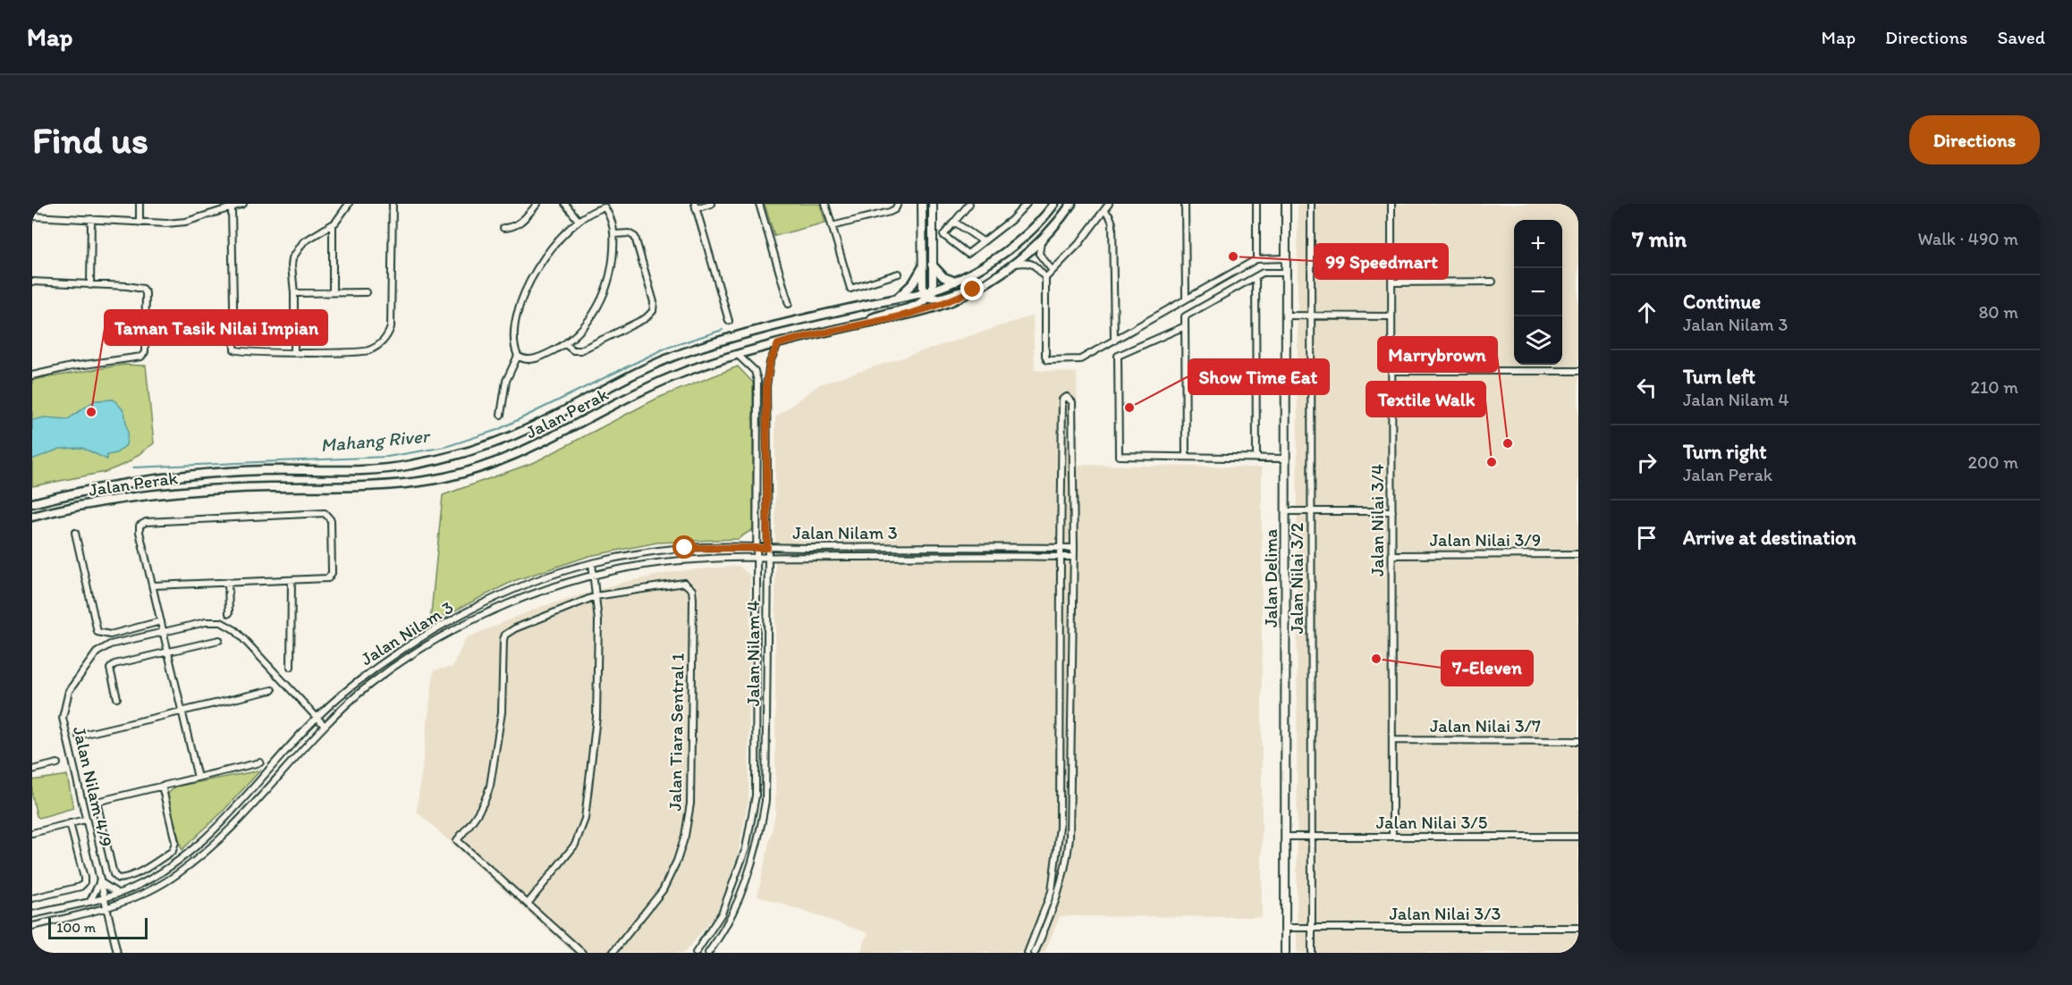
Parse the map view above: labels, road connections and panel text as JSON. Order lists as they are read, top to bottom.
{
  "streets": {
    "main road": ["Jalan Perak"],
    "street": [
      "Jalan Nilai 3/4",
      "Jalan Nilam 3",
      "Jalan Nilai 3/9",
      "Jalan Delima",
      "Jalan Nilai 3/2",
      "Jalan Nilam 4",
      "Jalan Nilai 3/7",
      "Jalan Tiara Sentral 1",
      "Jalan Nilam 4/9",
      "Jalan Nilai 3/5",
      "Jalan Nilai 3/3"
    ]
  },
  "crossings": [
    ["Jalan Perak", "Jalan Nilam 4"],
    ["Jalan Nilai 3/4", "Jalan Nilai 3/9"],
    ["Jalan Nilai 3/4", "Jalan Nilai 3/7"],
    ["Jalan Nilai 3/4", "Jalan Nilai 3/5"],
    ["Jalan Nilam 3", "Jalan Nilam 4"],
    ["Jalan Nilam 3", "Jalan Nilam 4/9"],
    ["Jalan Delima", "Jalan Nilai 3/5"],
    ["Jalan Delima", "Jalan Nilai 3/3"],
    ["Jalan Nilai 3/2", "Jalan Nilai 3/5"],
    ["Jalan Nilai 3/2", "Jalan Nilai 3/3"]
  ],
  "water": ["Mahang River"],
  "places": [
    "99 Speedmart",
    "Show Time Eat",
    "Taman Tasik Nilai Impian",
    "Marrybrown",
    "Textile Walk",
    "7-Eleven"
  ],
  "scale_bar": "100 m",
  "page": {
    "header": "Map",
    "nav": ["Map", "Directions", "Saved"],
    "buttons": "Directions",
    "title": "Find us",
    "heading": ["7 min", "Walk · 490 m"],
    "map_buttons": ["+", "−"],
    "list": [
      ["Continue", "Jalan Nilam 3", "80 m"],
      ["Turn left", "Jalan Nilam 4", "210 m"],
      ["Turn right", "Jalan Perak", "200 m"],
      "Arrive at destination"
    ],
    "scale": "100 m"
  }
}
